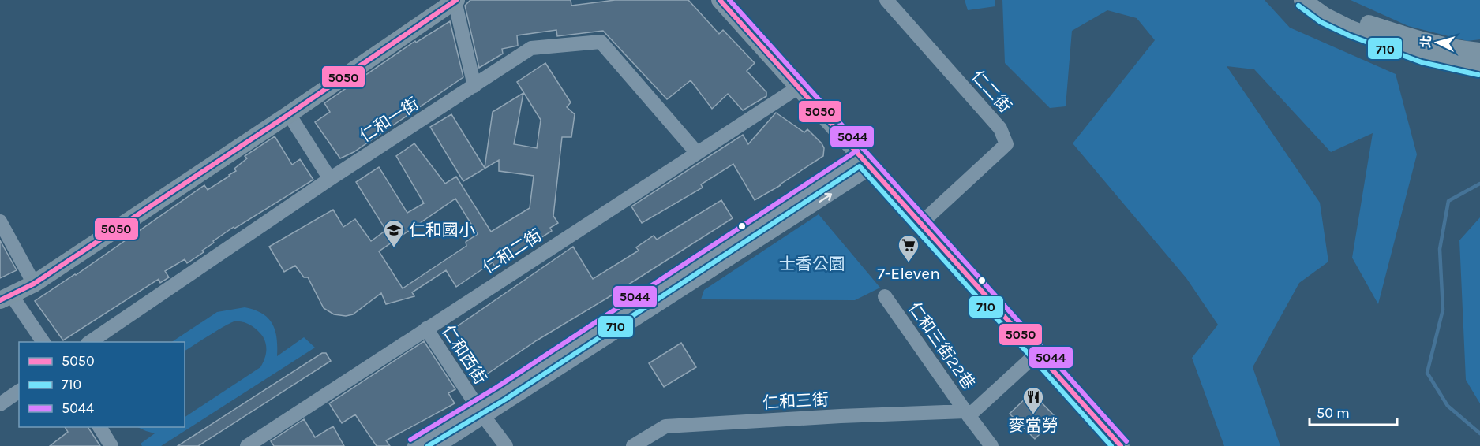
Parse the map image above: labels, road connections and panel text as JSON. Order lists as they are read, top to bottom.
{
  "streets": {
    "street": [
      "仁二街",
      "仁和一街",
      "仁和二街",
      "仁和三街22巷",
      "仁和西街",
      "仁和三街"
    ]
  },
  "crossings": [
    ["仁和一街", "仁和二街"],
    ["仁和二街", "仁和西街"],
    ["仁和三街22巷", "仁和三街"]
  ],
  "parks": ["士香公園"],
  "places": {
    "school or university": ["仁和國小"],
    "supermarket": ["7-Eleven"],
    "restaurant": ["麥當勞"]
  },
  "lines": ["transit line 5050", "transit line 5044", "transit line 710"],
  "legend": ["5050", "710", "5044"],
  "scale_bar": "50 m",
  "north": "left"
}
